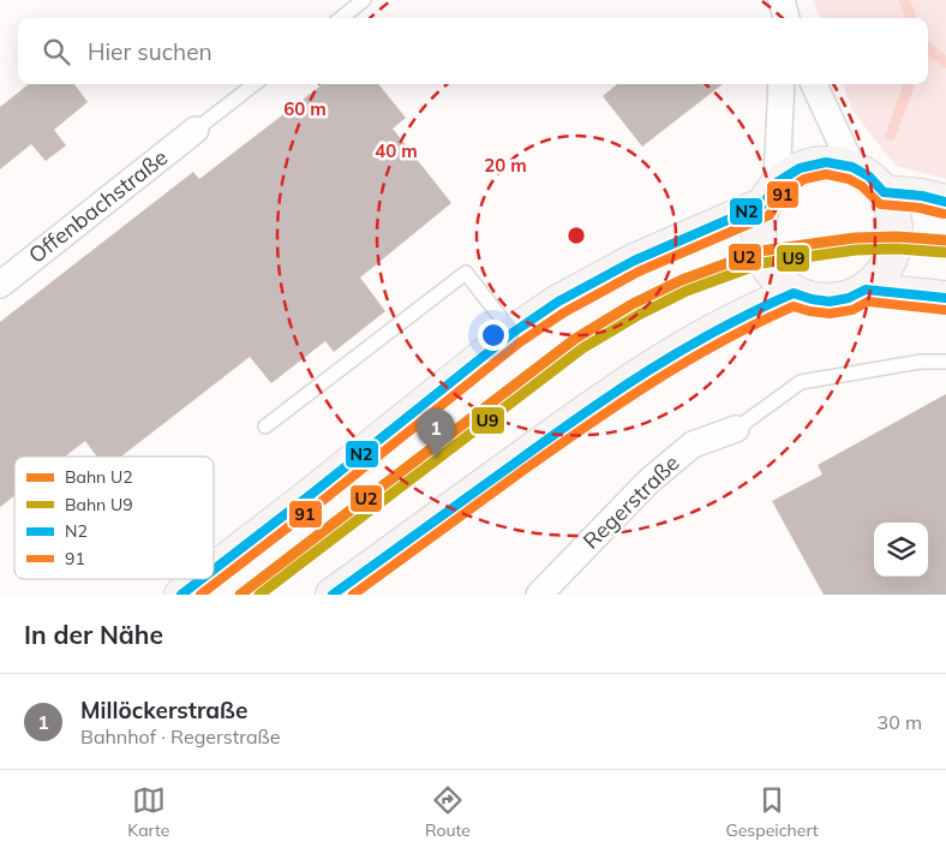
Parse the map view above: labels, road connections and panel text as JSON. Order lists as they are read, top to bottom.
{
  "streets": {
    "street": ["Offenbachstraße", "Regerstraße"]
  },
  "lines": [
    "transit line N2",
    "transit line 91",
    "rail line U2",
    "rail line U9"
  ],
  "legend": [
    "Bahn U2",
    "Bahn U9",
    "N2",
    "91"
  ],
  "page": {
    "search": "Hier suchen",
    "pins": "1",
    "heading": "In der Nähe",
    "list": [
      {
        "mark": "1",
        "name": "Millöckerstraße",
        "note": "Bahnhof · Regerstraße",
        "value": "30 m"
      }
    ],
    "nav": ["Karte", "Route", "Gespeichert"]
  },
  "rings": ["60 m", "40 m", "20 m"]
}
